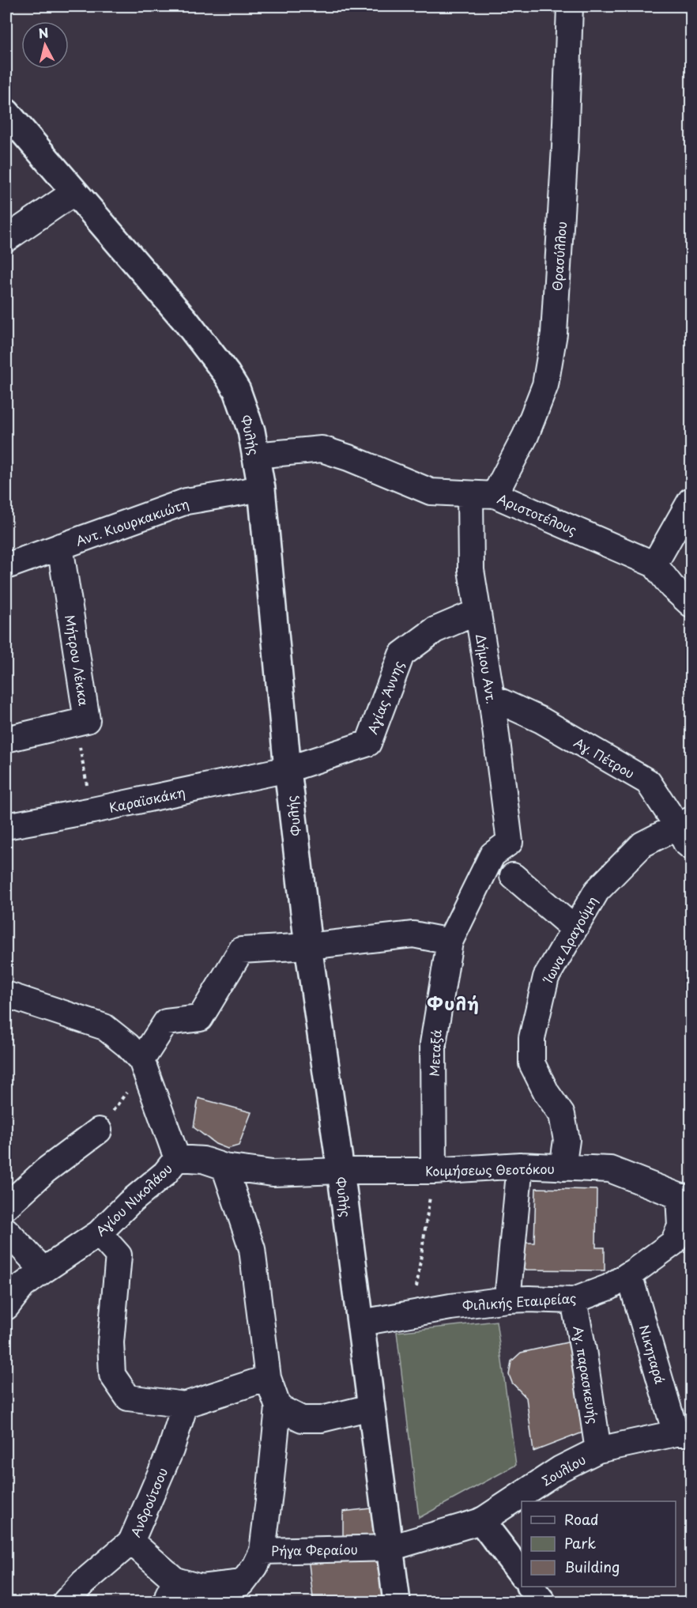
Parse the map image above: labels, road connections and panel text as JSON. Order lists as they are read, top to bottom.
{
  "streets": {
    "main road": ["Φυλής"],
    "street": [
      "Θρασύλλου",
      "Αριστοτέλους",
      "Αντ. Κιουρκακιώτη",
      "Μήτρου Λέκκα",
      "Δήμου Αντ.",
      "Αγίας Άννης",
      "Αγ. Πέτρου",
      "Καραϊσκάκη",
      "Ίωνα Δραγούμη",
      "Μεταξά",
      "Κοιμήσεως Θεοτόκου",
      "Αγίου Νικολάου",
      "Φιλικής Εταιρείας",
      "Νικηταρά",
      "Αγ. παρασκευής",
      "Σουλίου",
      "Ανδρούτσου",
      "Ρήγα Φεραίου"
    ]
  },
  "crossings": [
    ["Θρασύλλου", "Αριστοτέλους"],
    ["Φυλής", "Αριστοτέλους"],
    ["Φυλής", "Αντ. Κιουρκακιώτη"],
    ["Φυλής", "Αγίας Άννης"],
    ["Φυλής", "Καραϊσκάκη"],
    ["Φυλής", "Κοιμήσεως Θεοτόκου"],
    ["Φυλής", "Αγίου Νικολάου"],
    ["Φυλής", "Φιλικής Εταιρείας"],
    ["Φυλής", "Σουλίου"],
    ["Φυλής", "Ρήγα Φεραίου"],
    ["Αριστοτέλους", "Δήμου Αντ."],
    ["Αντ. Κιουρκακιώτη", "Μήτρου Λέκκα"],
    ["Δήμου Αντ.", "Αγίας Άννης"],
    ["Δήμου Αντ.", "Αγ. Πέτρου"],
    ["Δήμου Αντ.", "Μεταξά"],
    ["Αγίας Άννης", "Καραϊσκάκη"],
    ["Αγ. Πέτρου", "Ίωνα Δραγούμη"],
    ["Ίωνα Δραγούμη", "Κοιμήσεως Θεοτόκου"],
    ["Μεταξά", "Κοιμήσεως Θεοτόκου"],
    ["Κοιμήσεως Θεοτόκου", "Αγίου Νικολάου"],
    ["Κοιμήσεως Θεοτόκου", "Φιλικής Εταιρείας"],
    ["Φιλικής Εταιρείας", "Νικηταρά"],
    ["Φιλικής Εταιρείας", "Αγ. παρασκευής"],
    ["Νικηταρά", "Σουλίου"],
    ["Αγ. παρασκευής", "Σουλίου"],
    ["Σουλίου", "Ρήγα Φεραίου"],
    ["Ανδρούτσου", "Ρήγα Φεραίου"]
  ],
  "districts": ["Φυλή"],
  "legend": ["Road", "Park", "Building"],
  "north": "top"
}
